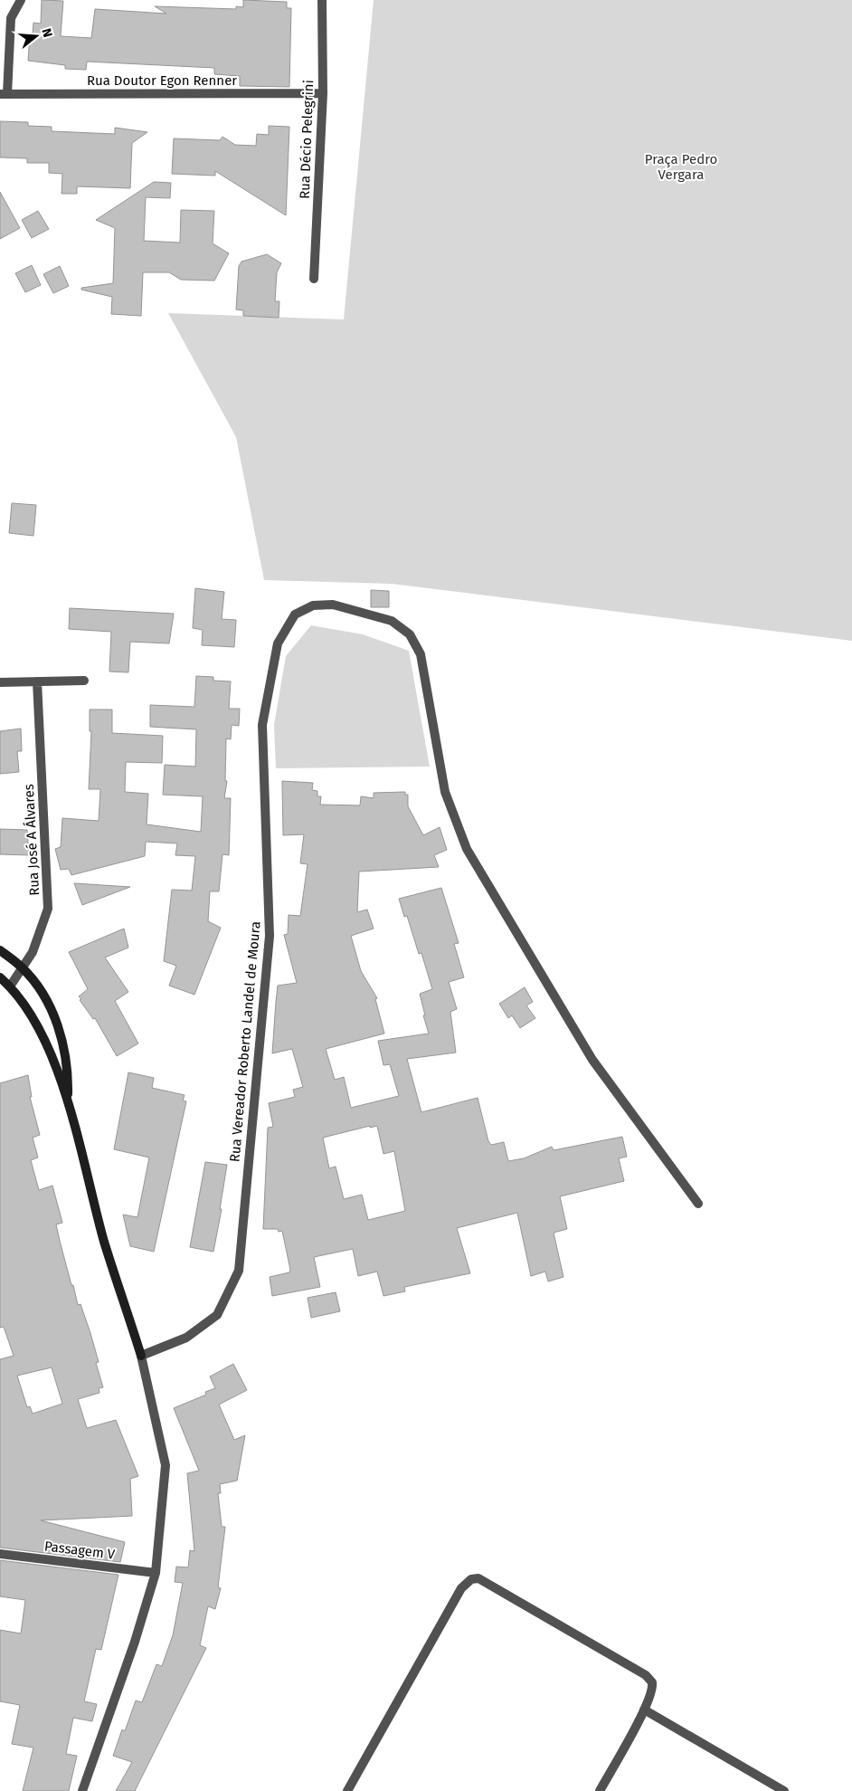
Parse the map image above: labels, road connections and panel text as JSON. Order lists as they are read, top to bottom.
{
  "streets": {
    "street": [
      "Rua Doutor Egon Renner",
      "Rua Décio Pelegrini",
      "Rua José A Álvares",
      "Rua Vereador Roberto Landel de Moura",
      "Passagem V"
    ]
  },
  "crossings": [
    ["Rua Doutor Egon Renner", "Rua Décio Pelegrini"]
  ],
  "parks": ["Praça Pedro Vergara"],
  "north": "right"
}
